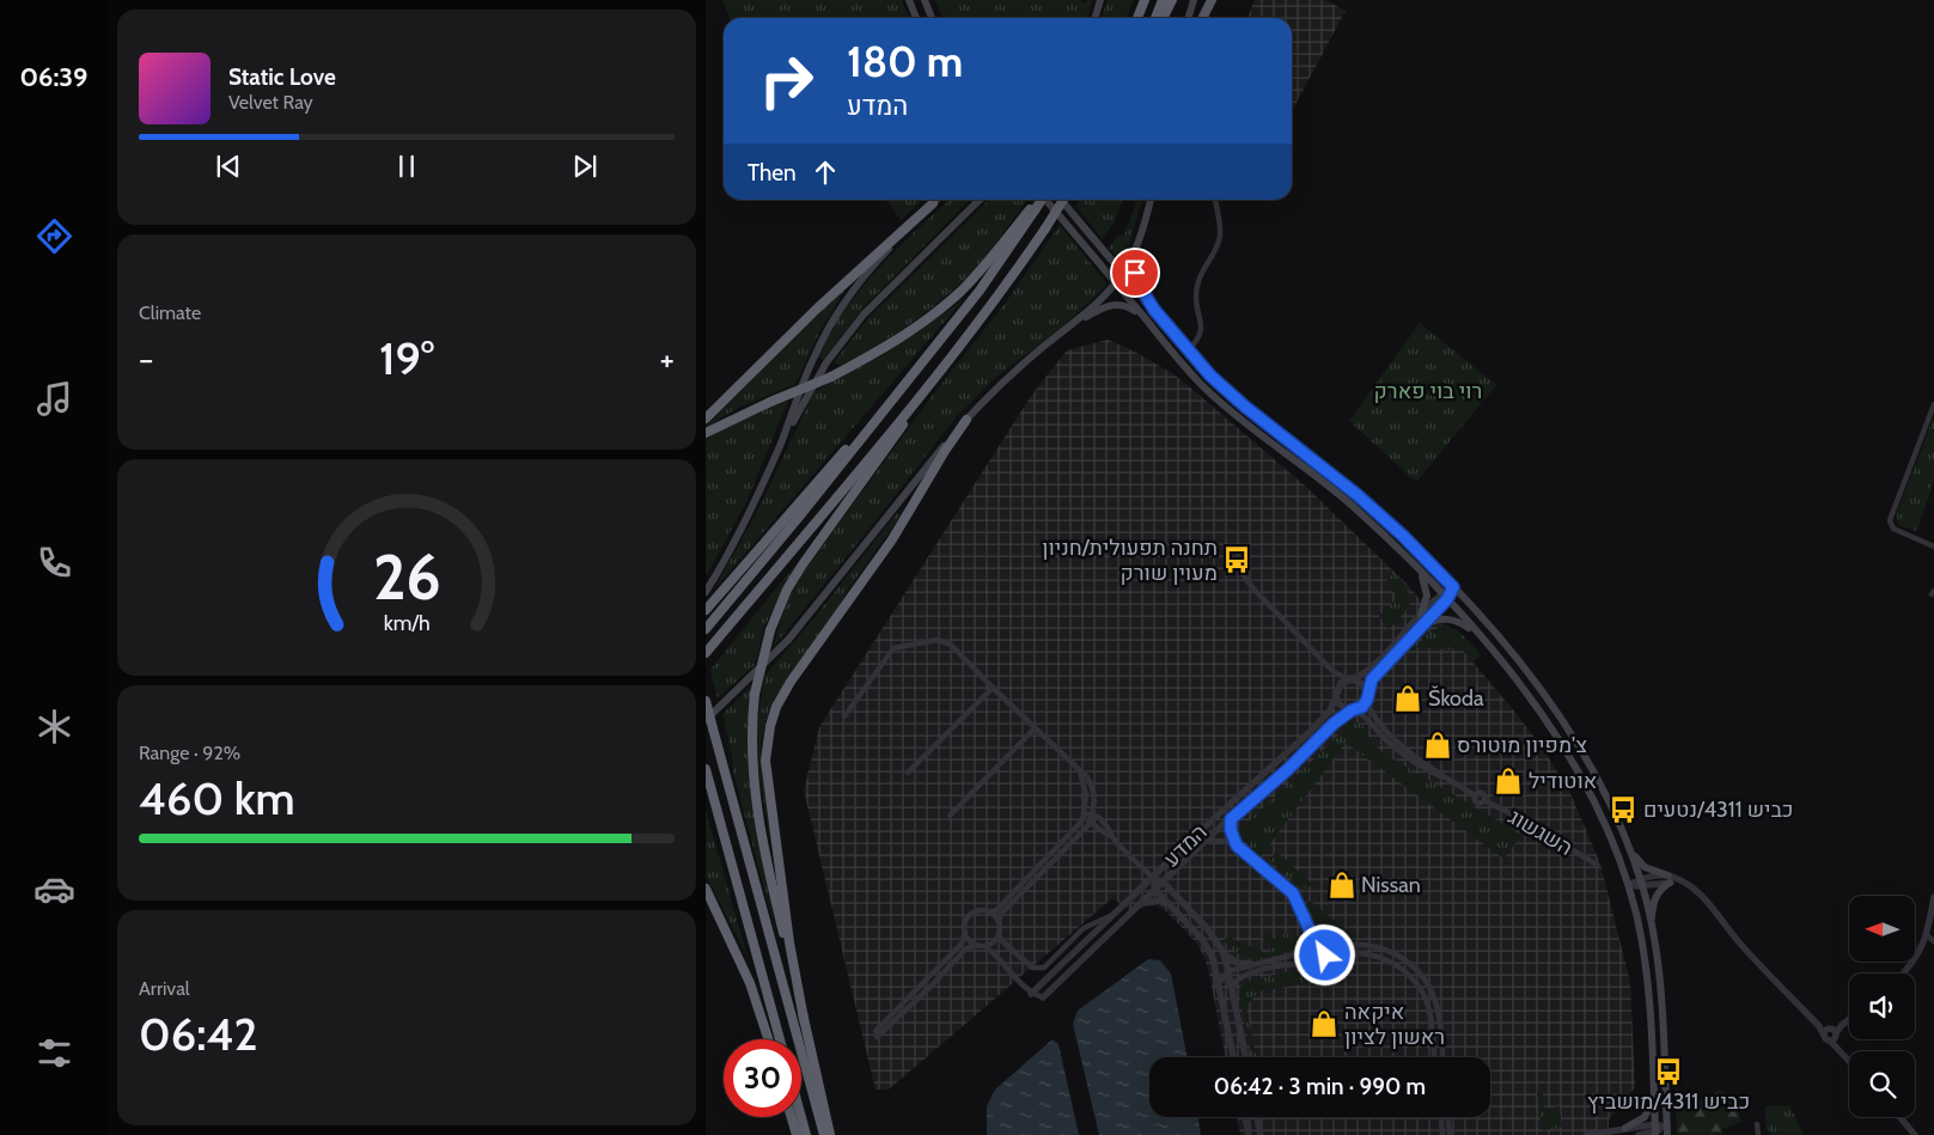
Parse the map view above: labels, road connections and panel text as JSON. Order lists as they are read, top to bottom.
{
  "streets": {
    "street": ["השגשוג", "המדע"]
  },
  "parks": ["רוי בוי פארק"],
  "places": {
    "bus stop": ["תחנה תפעולית/חניון מעוין שורק", "כביש 4311/נטעים", "כביש 4311/מושביץ"],
    "shop": [
      "Škoda",
      "צ'מפיון מוטורס",
      "אוטודיל",
      "Nissan",
      "איקאה ראשון לציון"
    ]
  },
  "north": "left",
  "page": {
    "tabs": "06:39",
    "turn": ["180 m", "המדע"],
    "song": ["Static Love", "Velvet Ray"],
    "then": "Then",
    "tile": [
      "Climate",
      ["Range · 92%", "460 km"],
      ["Arrival", "06:42"]
    ],
    "heat": ["−", "19°", "+"],
    "limit": "30",
    "trip": "06:42 · 3 min · 990 m",
    "gauge": ["26", "km/h"]
  }
}
